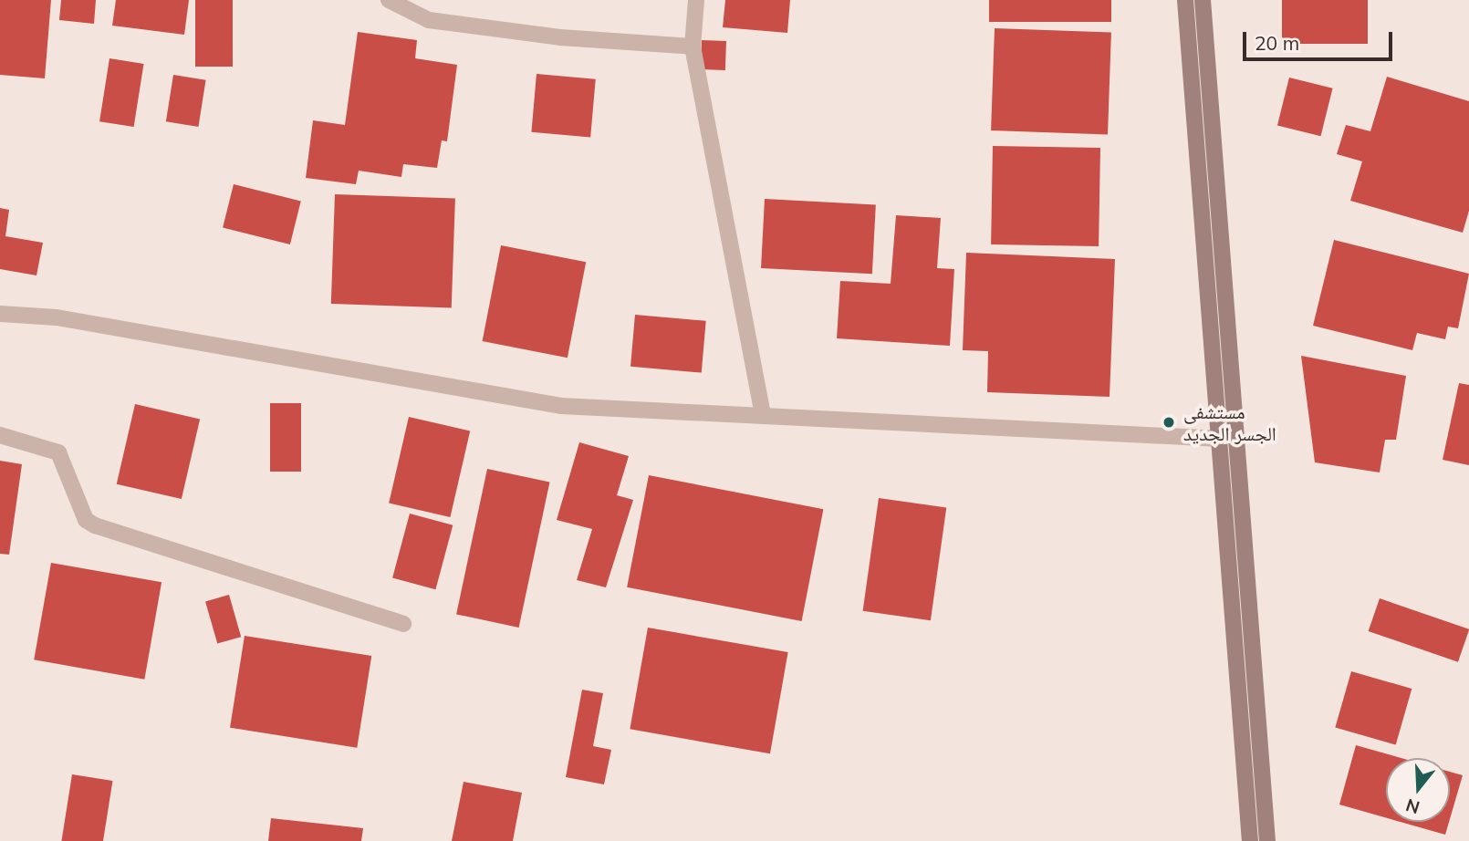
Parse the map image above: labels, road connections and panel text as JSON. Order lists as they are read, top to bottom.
{
  "places": ["مستشفى الجسر الجديد"],
  "scale_bar": "20 m",
  "north": "bottom"
}
